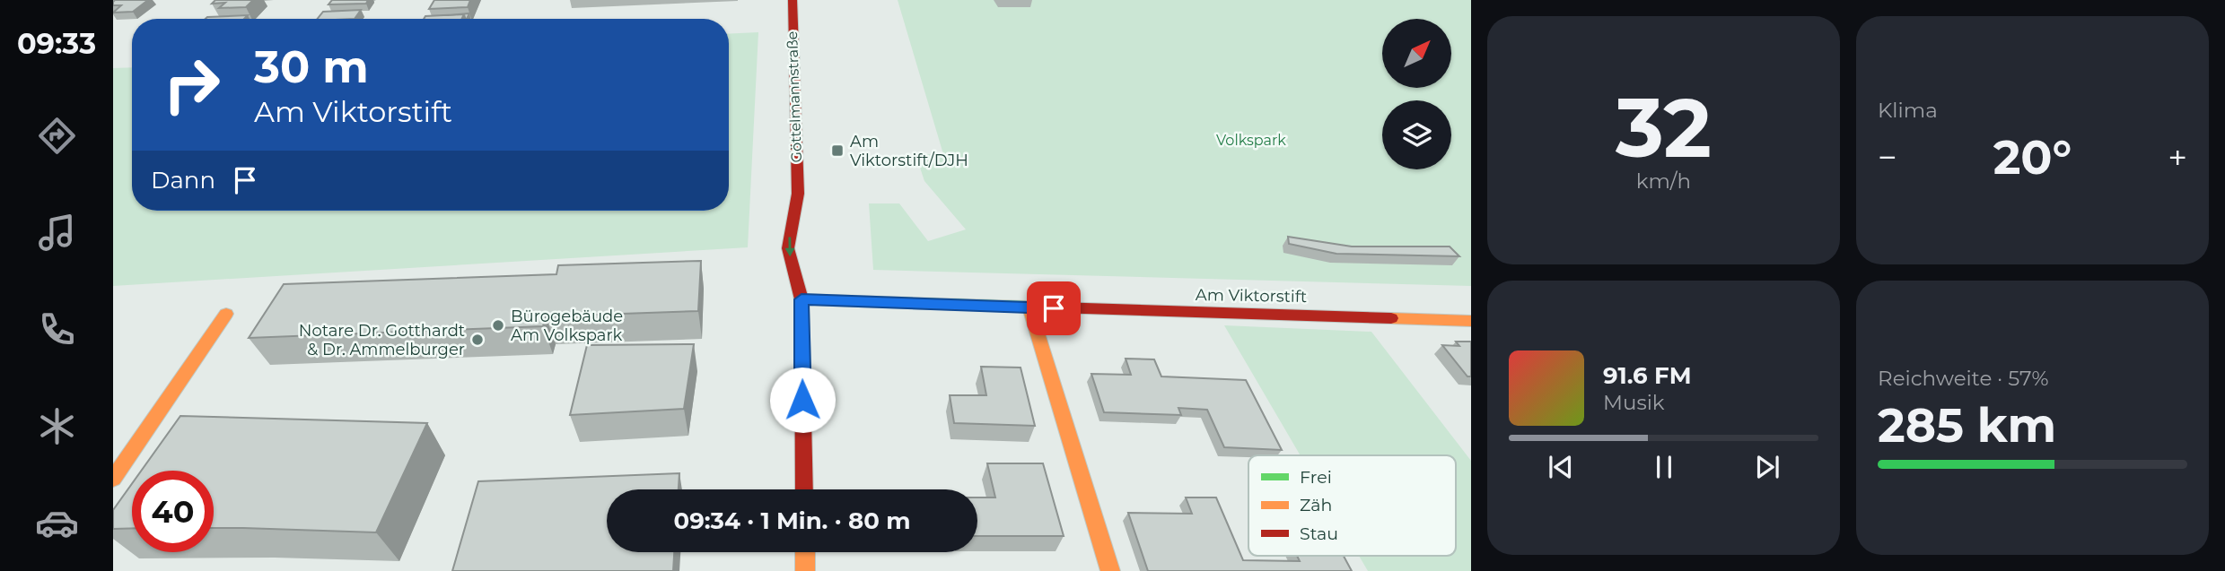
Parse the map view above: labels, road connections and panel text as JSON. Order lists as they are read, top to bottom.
{
  "streets": {
    "street": ["Göttelmannstraße", "Am Viktorstift"]
  },
  "crossings": [
    ["Göttelmannstraße", "Am Viktorstift"]
  ],
  "parks": ["Volkspark"],
  "places": {
    "transit": ["Am Viktorstift/DJH"],
    "other": ["Bürogebäude Am Volkspark", "Notare Dr. Gotthardt & Dr. Ammelburger"]
  },
  "legend": ["Frei", "Zäh", "Stau"],
  "north": "top right",
  "page": {
    "tabs": "09:33",
    "tile": [
      ["32", "km/h"],
      "Klima",
      ["Reichweite · 57%", "285 km"]
    ],
    "turn": ["30 m", "Am Viktorstift"],
    "heat": ["−", "20°", "+"],
    "then": "Dann",
    "song": ["91.6 FM", "Musik"],
    "limit": "40",
    "trip": "09:34 · 1 Min. · 80 m"
  }
}
